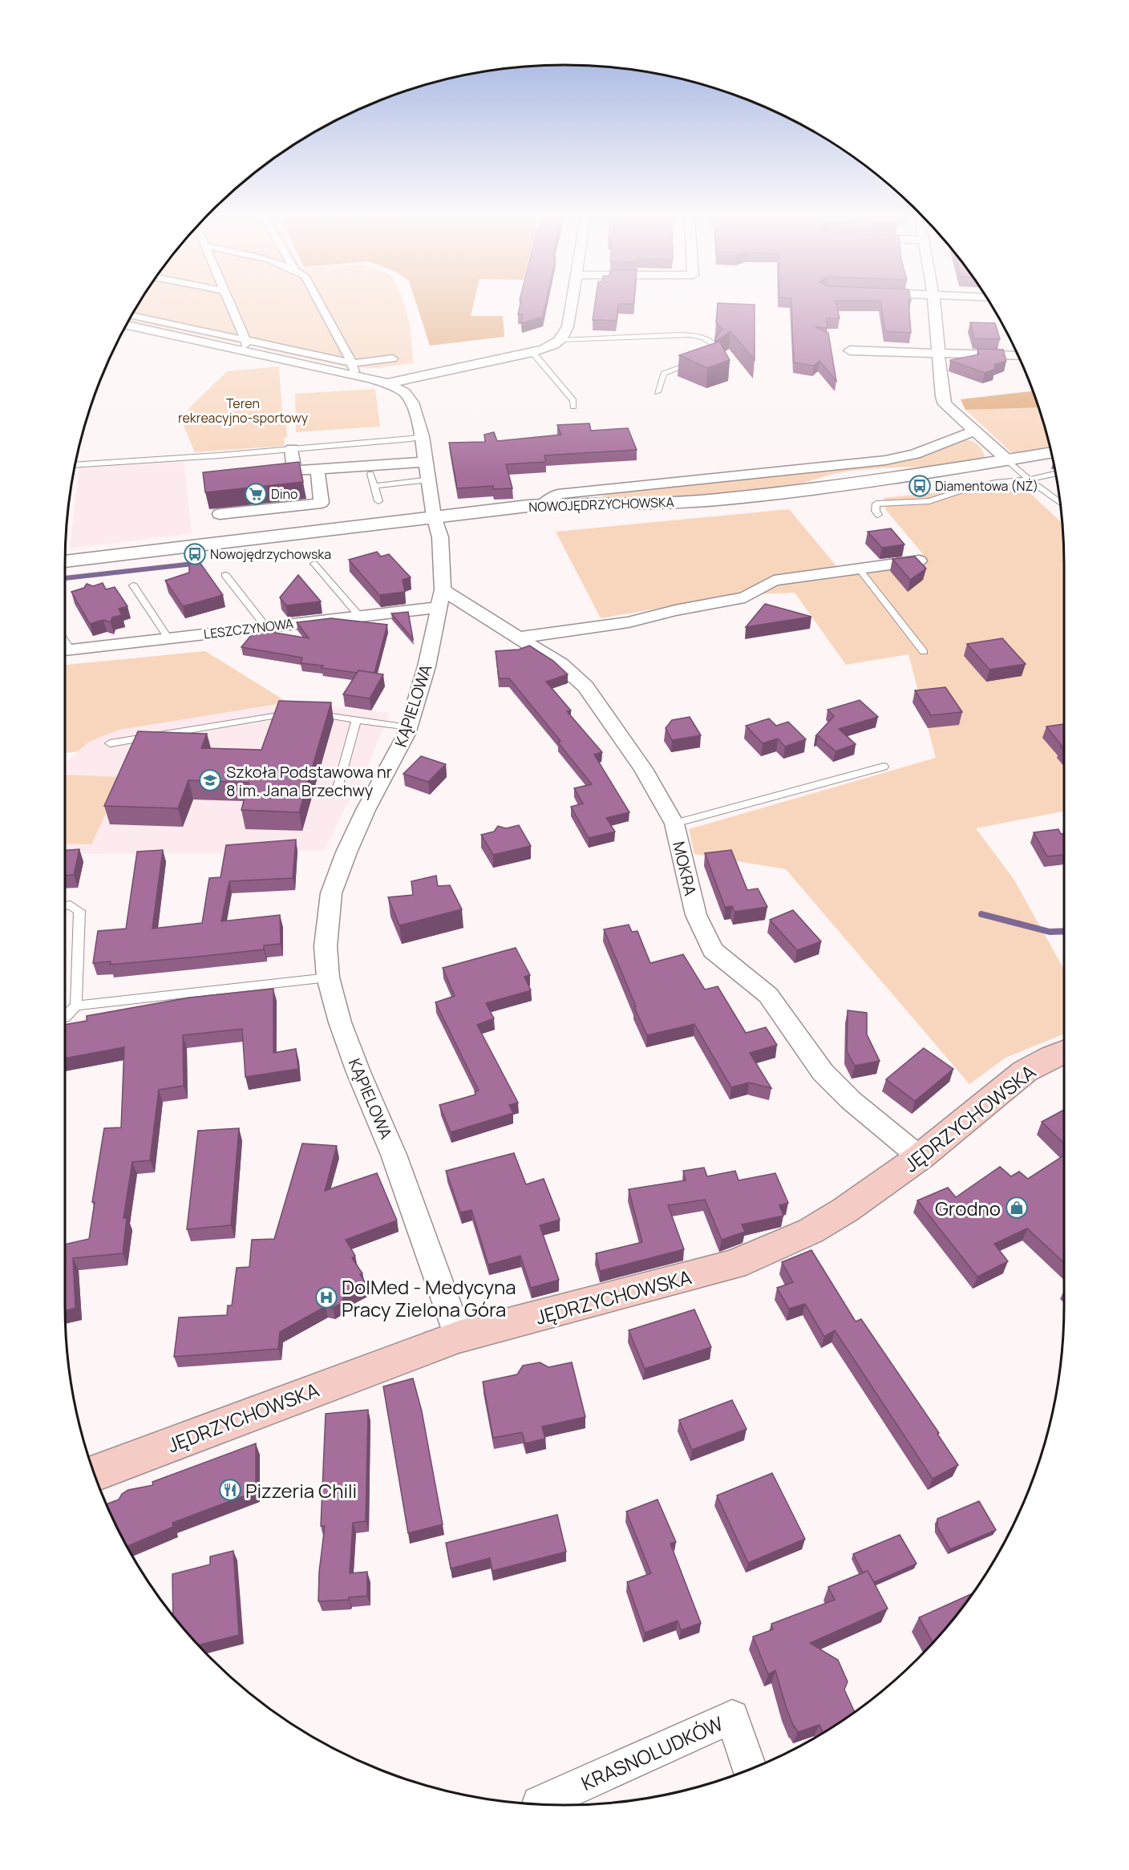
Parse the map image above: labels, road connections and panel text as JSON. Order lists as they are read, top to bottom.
{
  "streets": {
    "main road": ["JĘDRZYCHOWSKA"],
    "street": [
      "NOWOJĘDRZYCHOWSKA",
      "LESZCZYNOWA",
      "KĄPIELOWA",
      "MOKRA",
      "KRASNOLUDKÓW"
    ]
  },
  "crossings": [
    ["NOWOJĘDRZYCHOWSKA", "KĄPIELOWA"],
    ["LESZCZYNOWA", "KĄPIELOWA"],
    ["LESZCZYNOWA", "MOKRA"],
    ["KĄPIELOWA", "MOKRA"],
    ["KĄPIELOWA", "JĘDRZYCHOWSKA"],
    ["MOKRA", "JĘDRZYCHOWSKA"]
  ],
  "parks": ["Teren rekreacyjno-sportowy"],
  "places": {
    "bus stop": ["Diamentowa (NŻ)", "Nowojędrzychowska"],
    "supermarket": ["Dino"],
    "school or university": ["Szkoła Podstawowa nr 8 im. Jana Brzechwy"],
    "shop": ["Grodno"],
    "hospital": ["DolMed - Medycyna Pracy Zielona Góra"],
    "restaurant": ["Pizzeria Chili"]
  }
}
